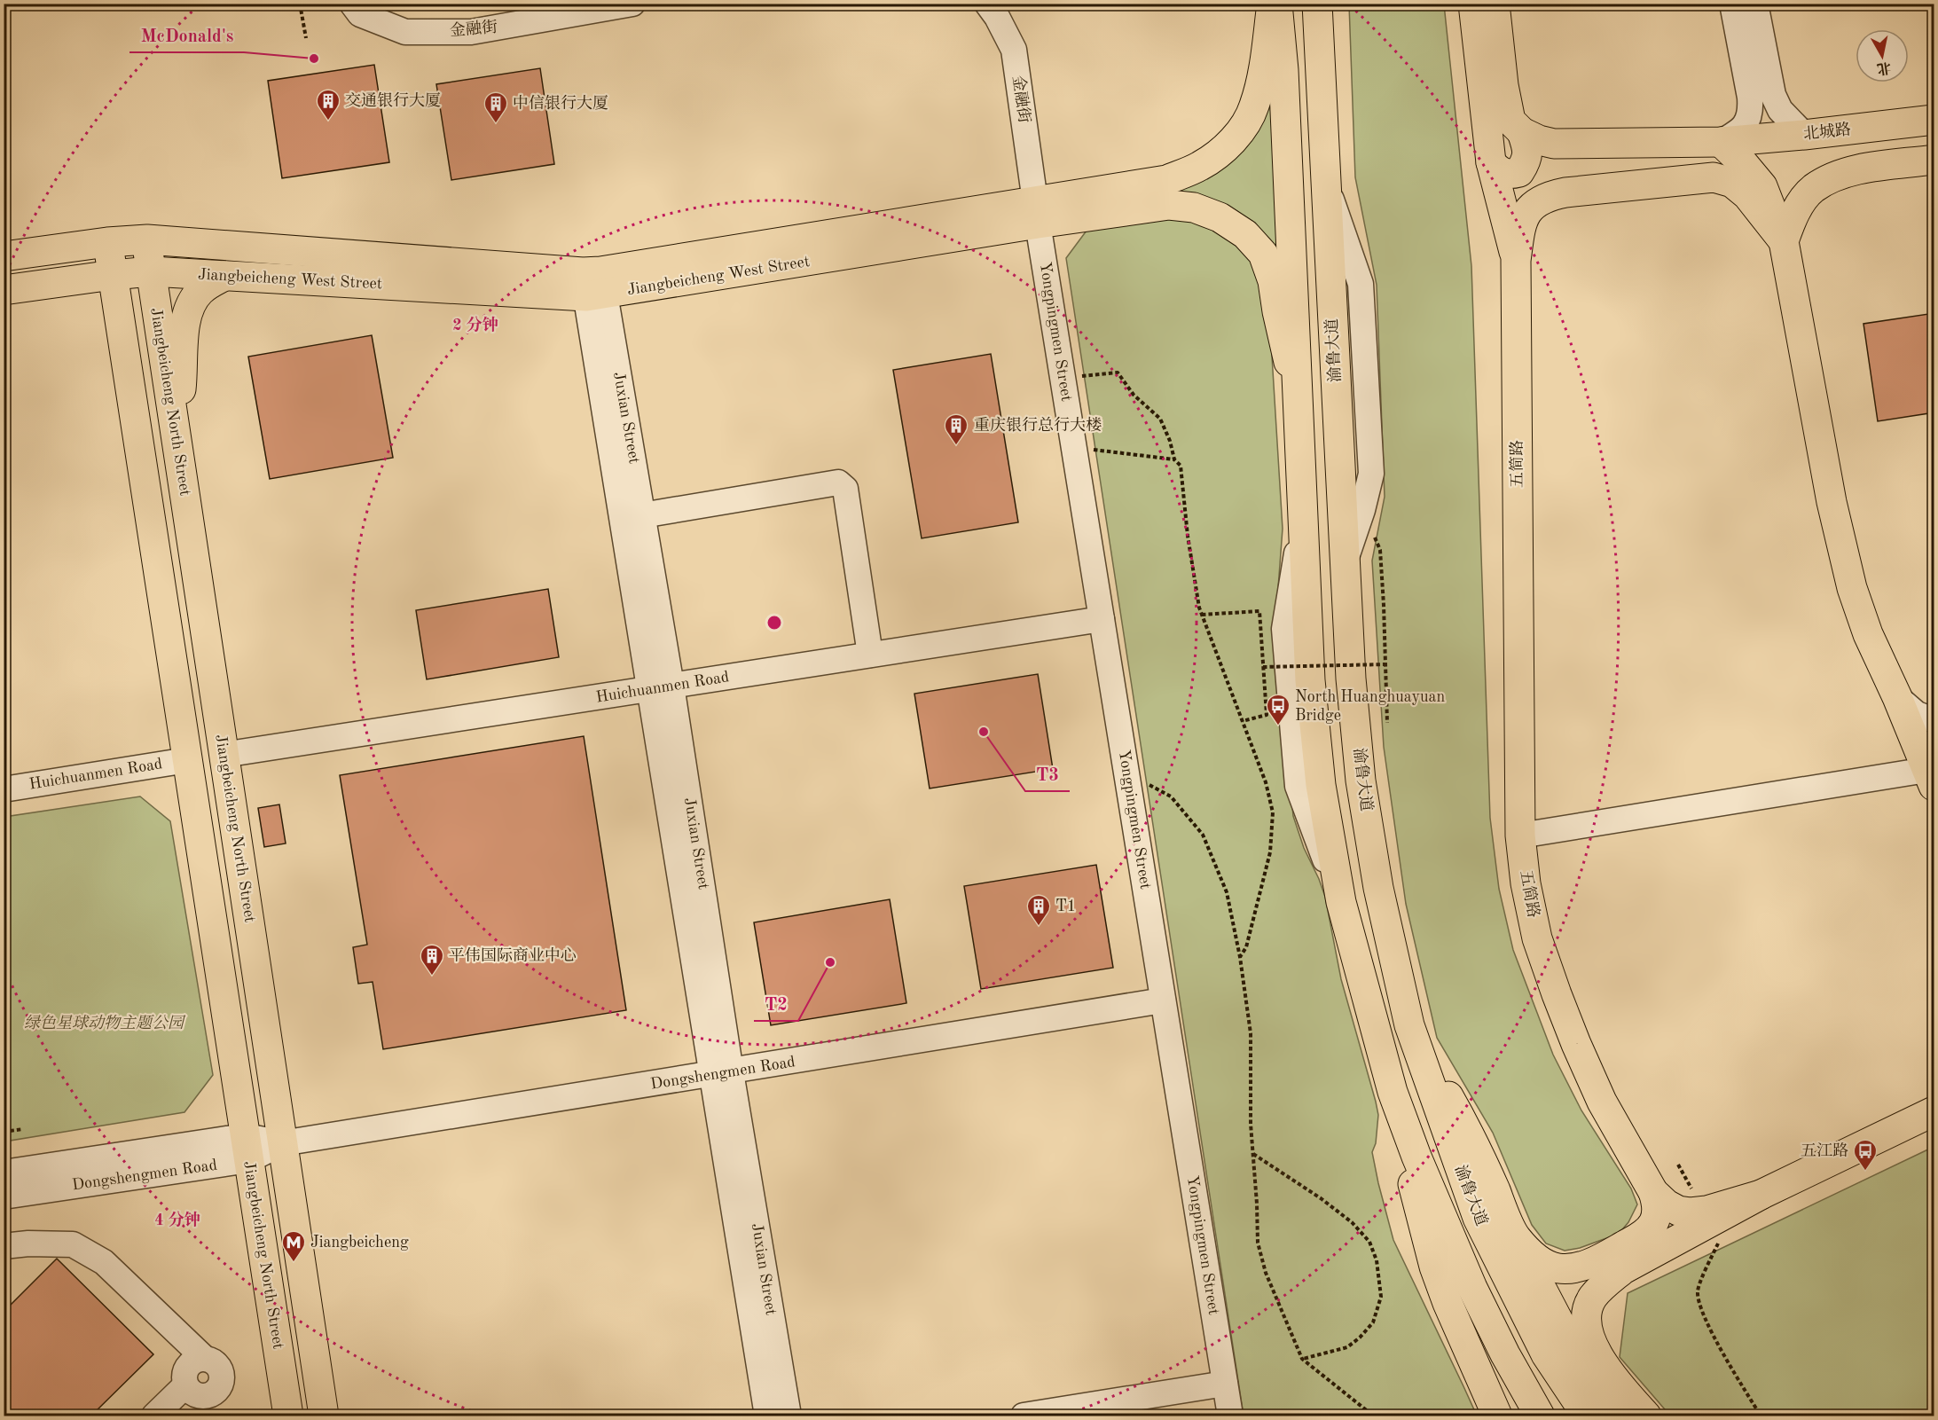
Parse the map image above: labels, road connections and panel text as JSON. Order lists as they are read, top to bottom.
{
  "streets": {
    "main road": [
      "北城路",
      "Jiangbeicheng West Street",
      "渝鲁大道",
      "Jiangbeicheng North Street",
      "五简路"
    ],
    "street": [
      "金融街",
      "Yongpingmen Street",
      "Juxian Street",
      "Huichuanmen Road",
      "Dongshengmen Road"
    ]
  },
  "crossings": [
    ["金融街", "Jiangbeicheng West Street"],
    ["金融街", "Yongpingmen Street"],
    ["北城路", "五简路"],
    ["Jiangbeicheng West Street", "Yongpingmen Street"],
    ["Jiangbeicheng West Street", "Jiangbeicheng North Street"],
    ["Jiangbeicheng West Street", "Juxian Street"],
    ["Yongpingmen Street", "Huichuanmen Road"],
    ["Yongpingmen Street", "Dongshengmen Road"],
    ["Jiangbeicheng North Street", "Huichuanmen Road"],
    ["Jiangbeicheng North Street", "Dongshengmen Road"],
    ["Juxian Street", "Huichuanmen Road"],
    ["Juxian Street", "Dongshengmen Road"]
  ],
  "parks": ["绿色星球动物主题公园"],
  "places": {
    "other": ["McDonald's", "T3", "T2"],
    "building": [
      "交通银行大厦",
      "中信银行大厦",
      "重庆银行总行大楼",
      "T1",
      "平伟国际商业中心"
    ],
    "bus stop": ["North Huanghuayuan Bridge", "五江路"],
    "metro station": ["Jiangbeicheng"]
  },
  "north": "bottom",
  "rings": ["2 分钟", "4 分钟"]
}
